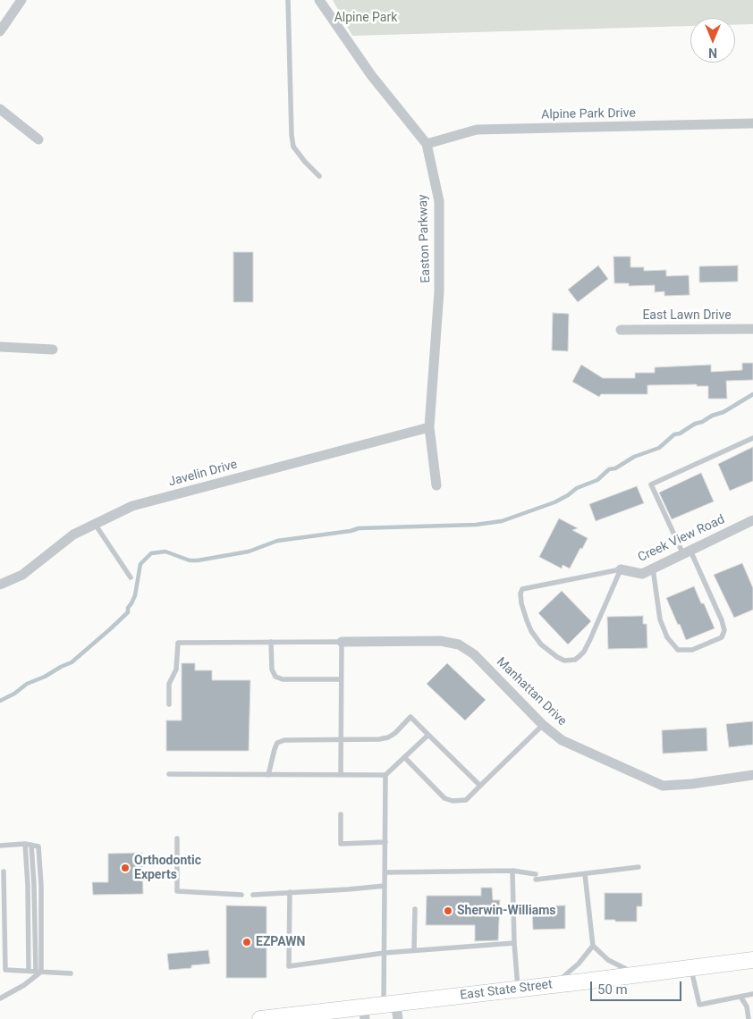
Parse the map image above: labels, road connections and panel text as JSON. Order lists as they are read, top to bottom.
{
  "streets": {
    "main road": ["East State Street"],
    "street": [
      "Alpine Park Drive",
      "Easton Parkway",
      "East Lawn Drive",
      "Javelin Drive",
      "Creek View Road",
      "Manhattan Drive"
    ]
  },
  "crossings": [
    ["Alpine Park Drive", "Easton Parkway"],
    ["Easton Parkway", "Javelin Drive"]
  ],
  "parks": ["Alpine Park"],
  "places": ["Orthodontic Experts", "Sherwin-Williams", "EZPAWN"],
  "scale_bar": "50 m",
  "north": "bottom"
}
